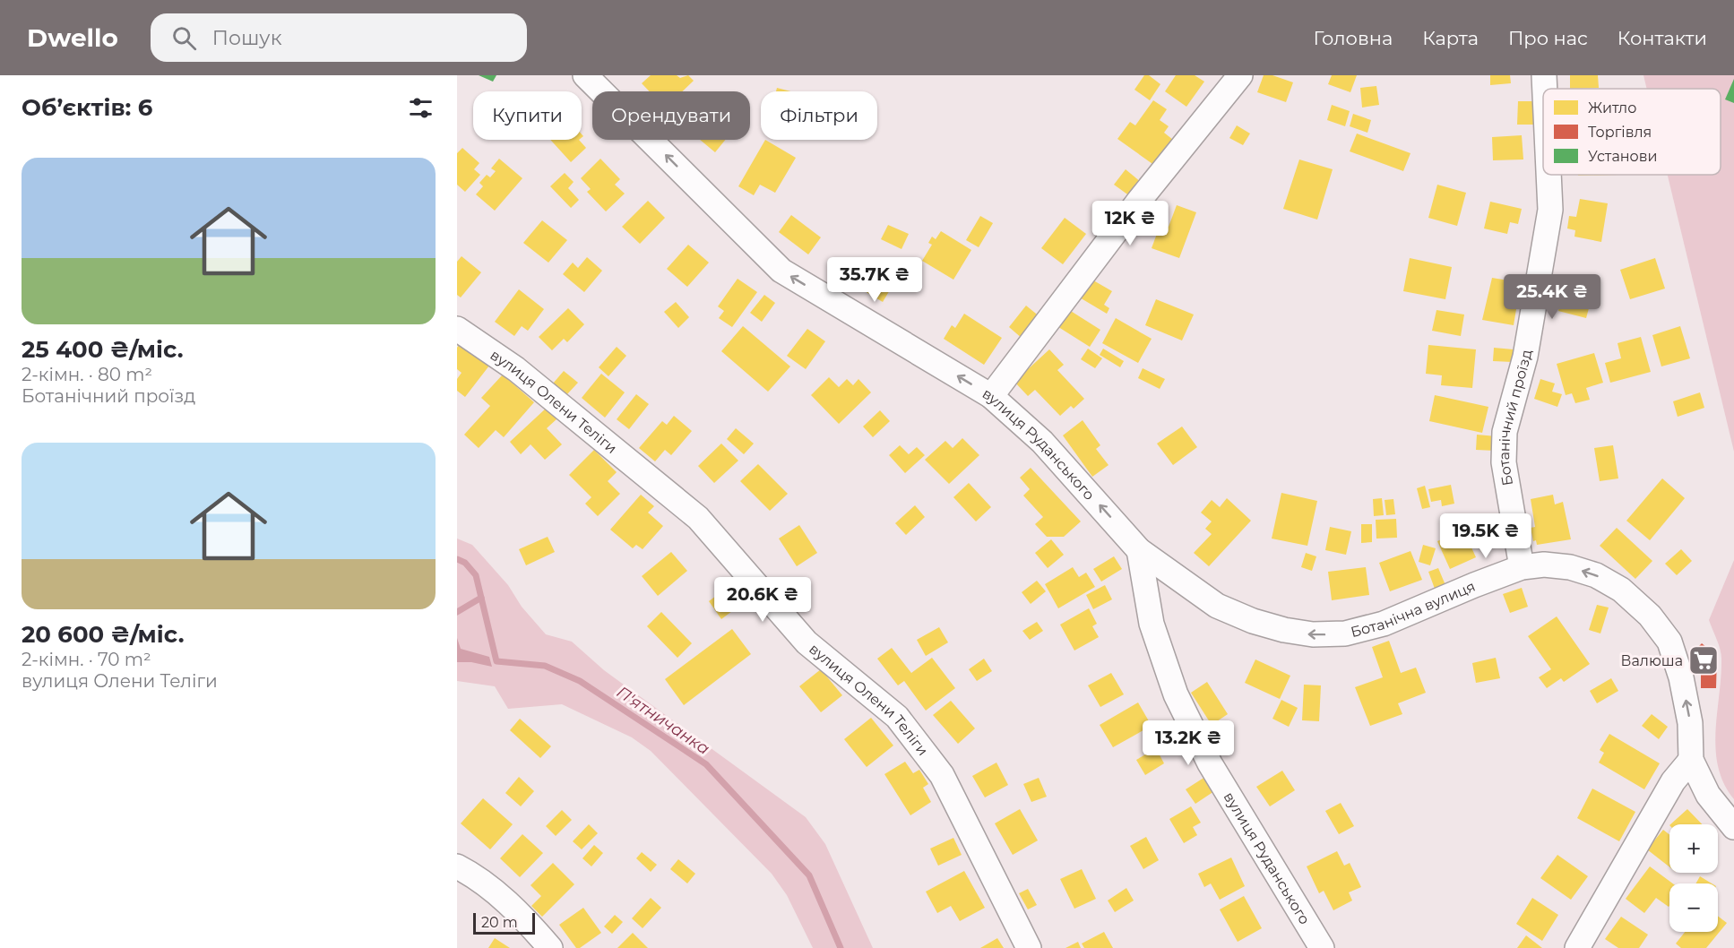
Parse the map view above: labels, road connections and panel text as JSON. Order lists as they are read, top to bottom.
{
  "streets": {
    "street": [
      "вулиця Олени Теліги",
      "Ботанічний проїзд",
      "вулиця Руданського",
      "Ботанічна вулиця"
    ]
  },
  "crossings": [
    ["Ботанічний проїзд", "Ботанічна вулиця"],
    ["вулиця Руданського", "Ботанічна вулиця"]
  ],
  "one_way": ["вулиця Руданського", "Ботанічна вулиця"],
  "water": ["П'ятничанка"],
  "places": {
    "supermarket": ["Валюша"]
  },
  "legend": ["Житло", "Торгівля", "Установи"],
  "scale_bar": "20 m",
  "page": {
    "header": "Dwello",
    "search": "Пошук",
    "nav": [
      "Головна",
      "Карта",
      "Про нас",
      "Контакти"
    ],
    "heading": "Об’єктів: 6",
    "chip": ["Купити", "Орендувати", "Фільтри"],
    "list": [
      {
        "name": "25 400 ₴/міс.",
        "note": "2-кімн. · 80 m² · Ботанічний проїзд"
      },
      {
        "name": "20 600 ₴/міс.",
        "note": "2-кімн. · 70 m² · вулиця Олени Теліги"
      }
    ],
    "price": [
      "12K ₴",
      "35.7K ₴",
      "25.4K ₴",
      "19.5K ₴",
      "20.6K ₴",
      "13.2K ₴"
    ],
    "map_buttons": ["+", "−"],
    "scale": "20 m"
  }
}
